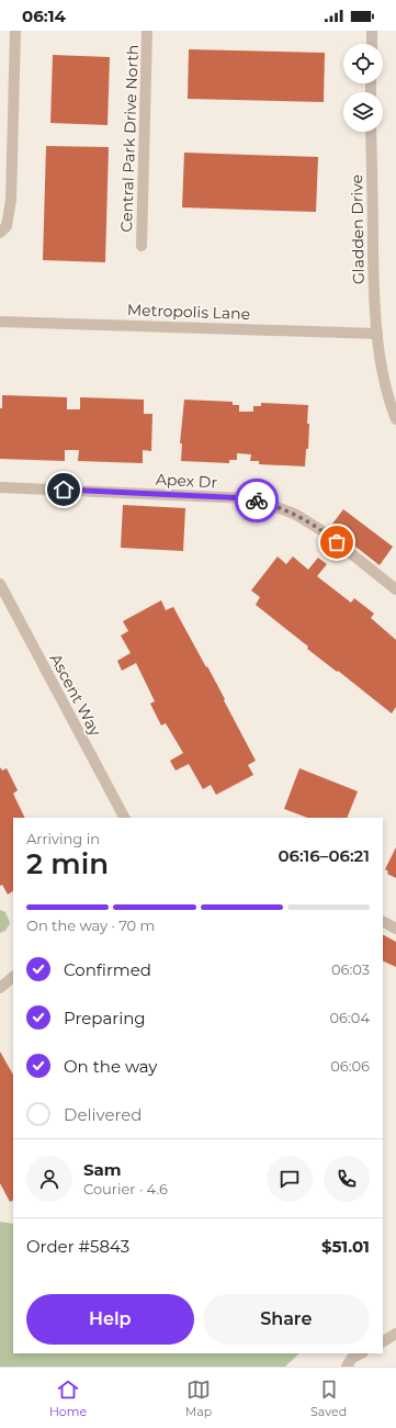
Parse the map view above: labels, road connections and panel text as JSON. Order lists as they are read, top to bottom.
{
  "streets": {
    "street": [
      "Central Park Drive North",
      "Gladden Drive",
      "Metropolis Lane",
      "Apex Dr",
      "Ascent Way"
    ]
  },
  "crossings": [
    ["Gladden Drive", "Metropolis Lane"]
  ],
  "page": {
    "status": "06:14",
    "heading": ["2 min", "Arriving in", "06:16–06:21"],
    "panel": [
      "Sam",
      "Courier · 4.6",
      "Order #5843",
      "$51.01"
    ],
    "bar": "On the way · 70 m",
    "list": [
      ["Confirmed", "06:03"],
      ["Preparing", "06:04"],
      ["On the way", "06:06"],
      "Delivered"
    ],
    "buttons": ["Help", "Share"],
    "tabs": ["Home", "Map", "Saved"]
  }
}
